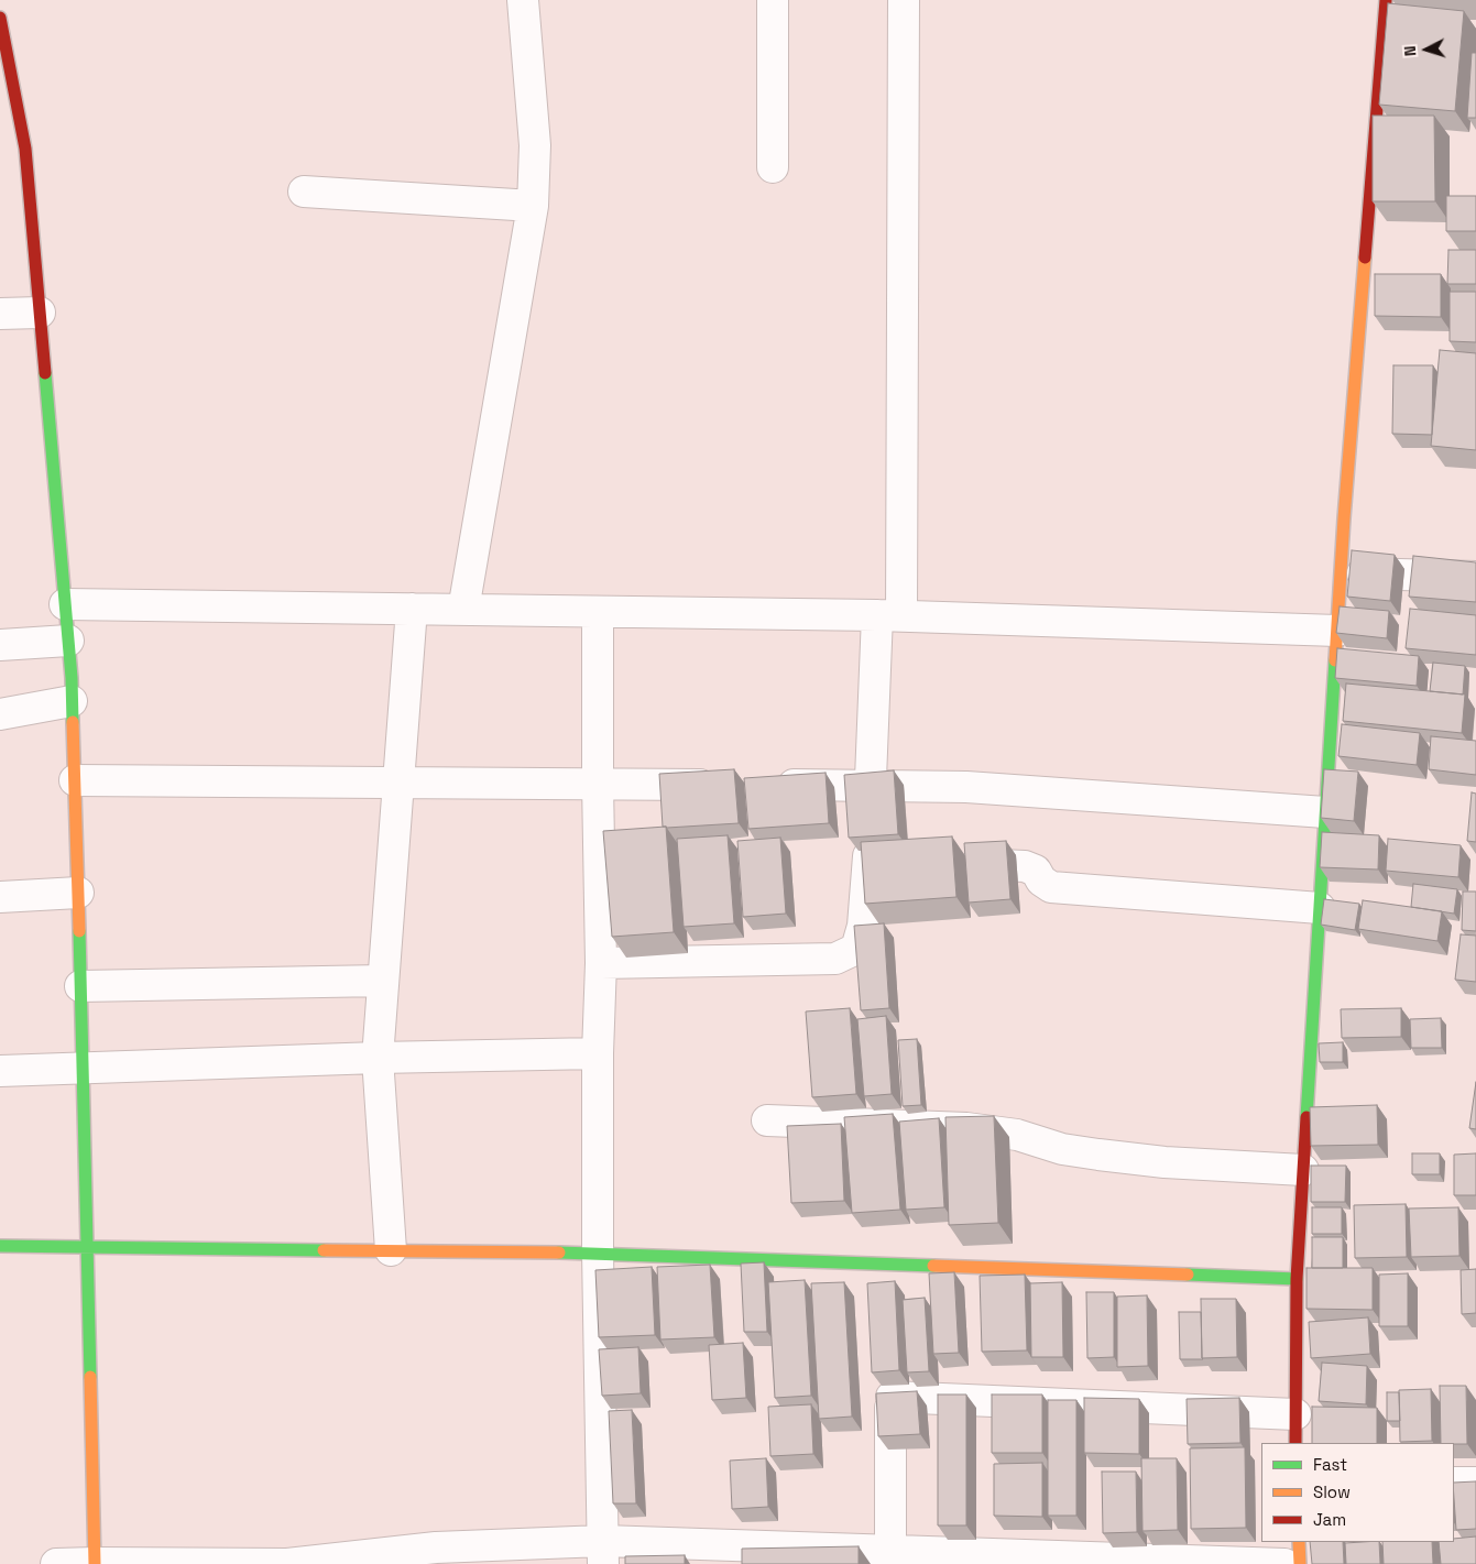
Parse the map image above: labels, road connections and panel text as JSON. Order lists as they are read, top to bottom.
{
  "legend": ["Fast", "Slow", "Jam"],
  "north": "left"
}
